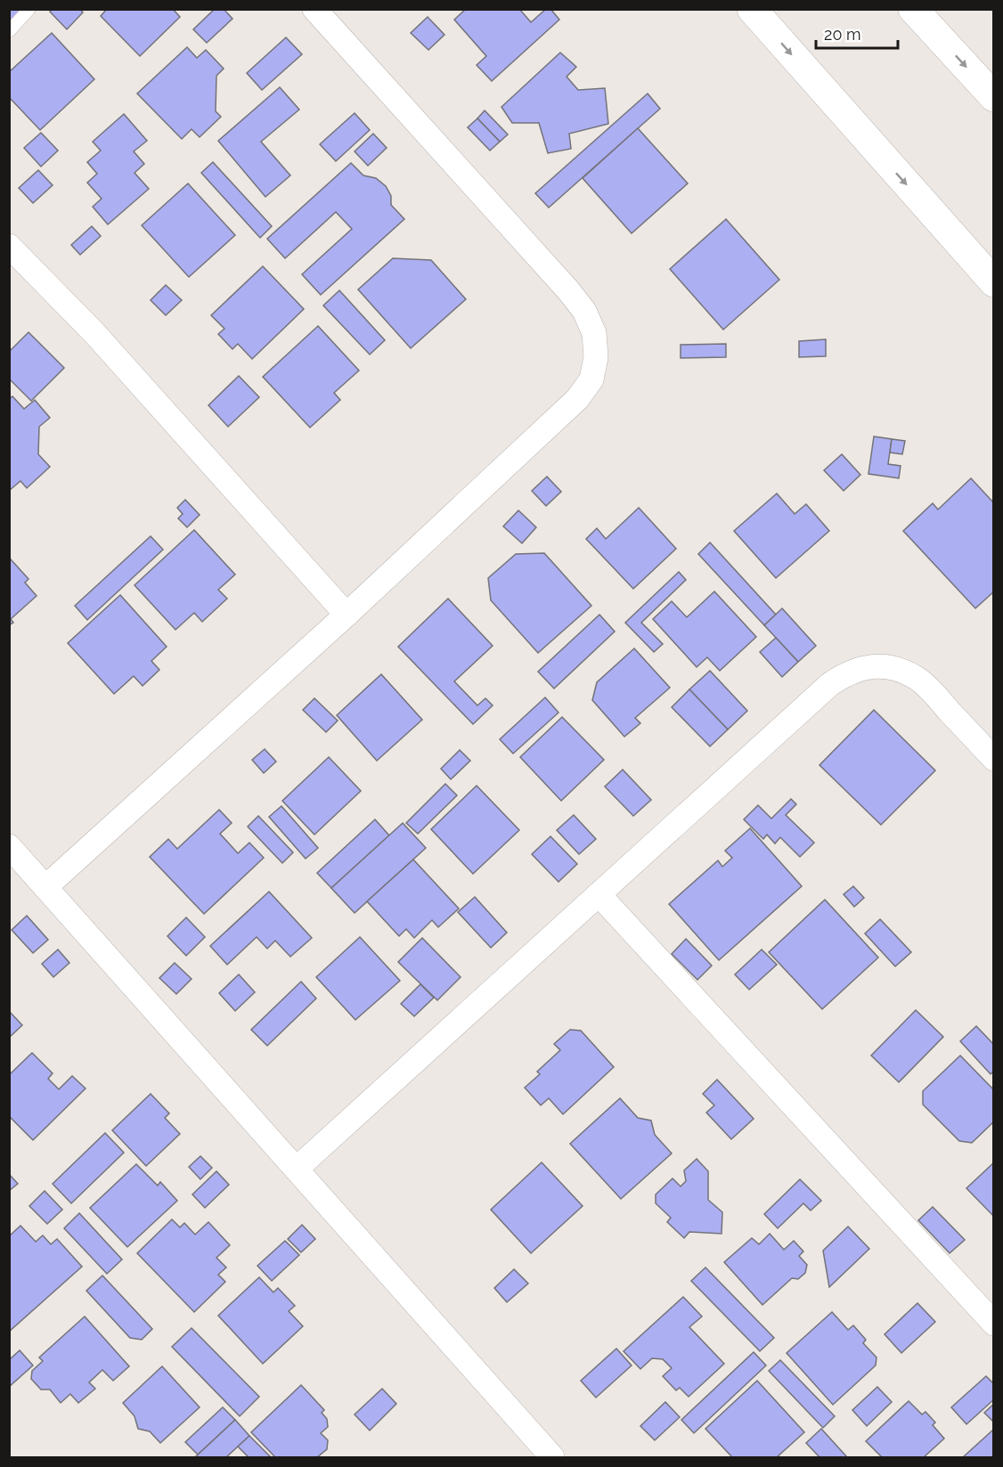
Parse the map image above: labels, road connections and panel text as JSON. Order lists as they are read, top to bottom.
{
  "scale_bar": "20 m"
}
